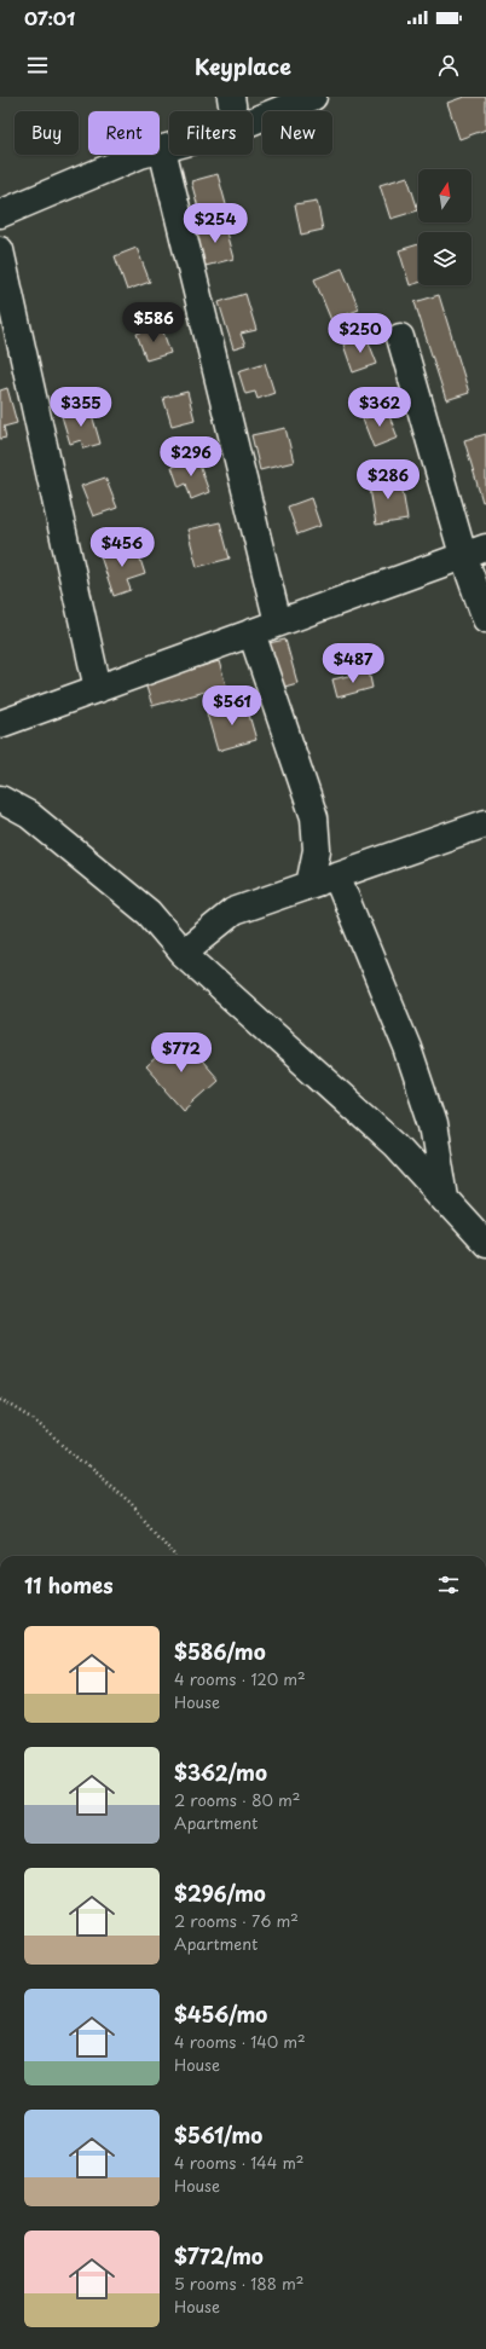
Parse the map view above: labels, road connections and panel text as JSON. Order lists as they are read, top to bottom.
{
  "north": "top",
  "page": {
    "status": "07:01",
    "header": "Keyplace",
    "chip": [
      "Buy",
      "Rent",
      "Filters",
      "New"
    ],
    "price": [
      "$254",
      "$586",
      "$250",
      "$355",
      "$362",
      "$296",
      "$286",
      "$456",
      "$487",
      "$561",
      "$772"
    ],
    "heading": "11 homes",
    "list": [
      {
        "name": "$586/mo",
        "note": "4 rooms · 120 m² · House"
      },
      {
        "name": "$362/mo",
        "note": "2 rooms · 80 m² · Apartment"
      },
      {
        "name": "$296/mo",
        "note": "2 rooms · 76 m² · Apartment"
      },
      {
        "name": "$456/mo",
        "note": "4 rooms · 140 m² · House"
      },
      {
        "name": "$561/mo",
        "note": "4 rooms · 144 m² · House"
      },
      {
        "name": "$772/mo",
        "note": "5 rooms · 188 m² · House"
      }
    ]
  }
}
